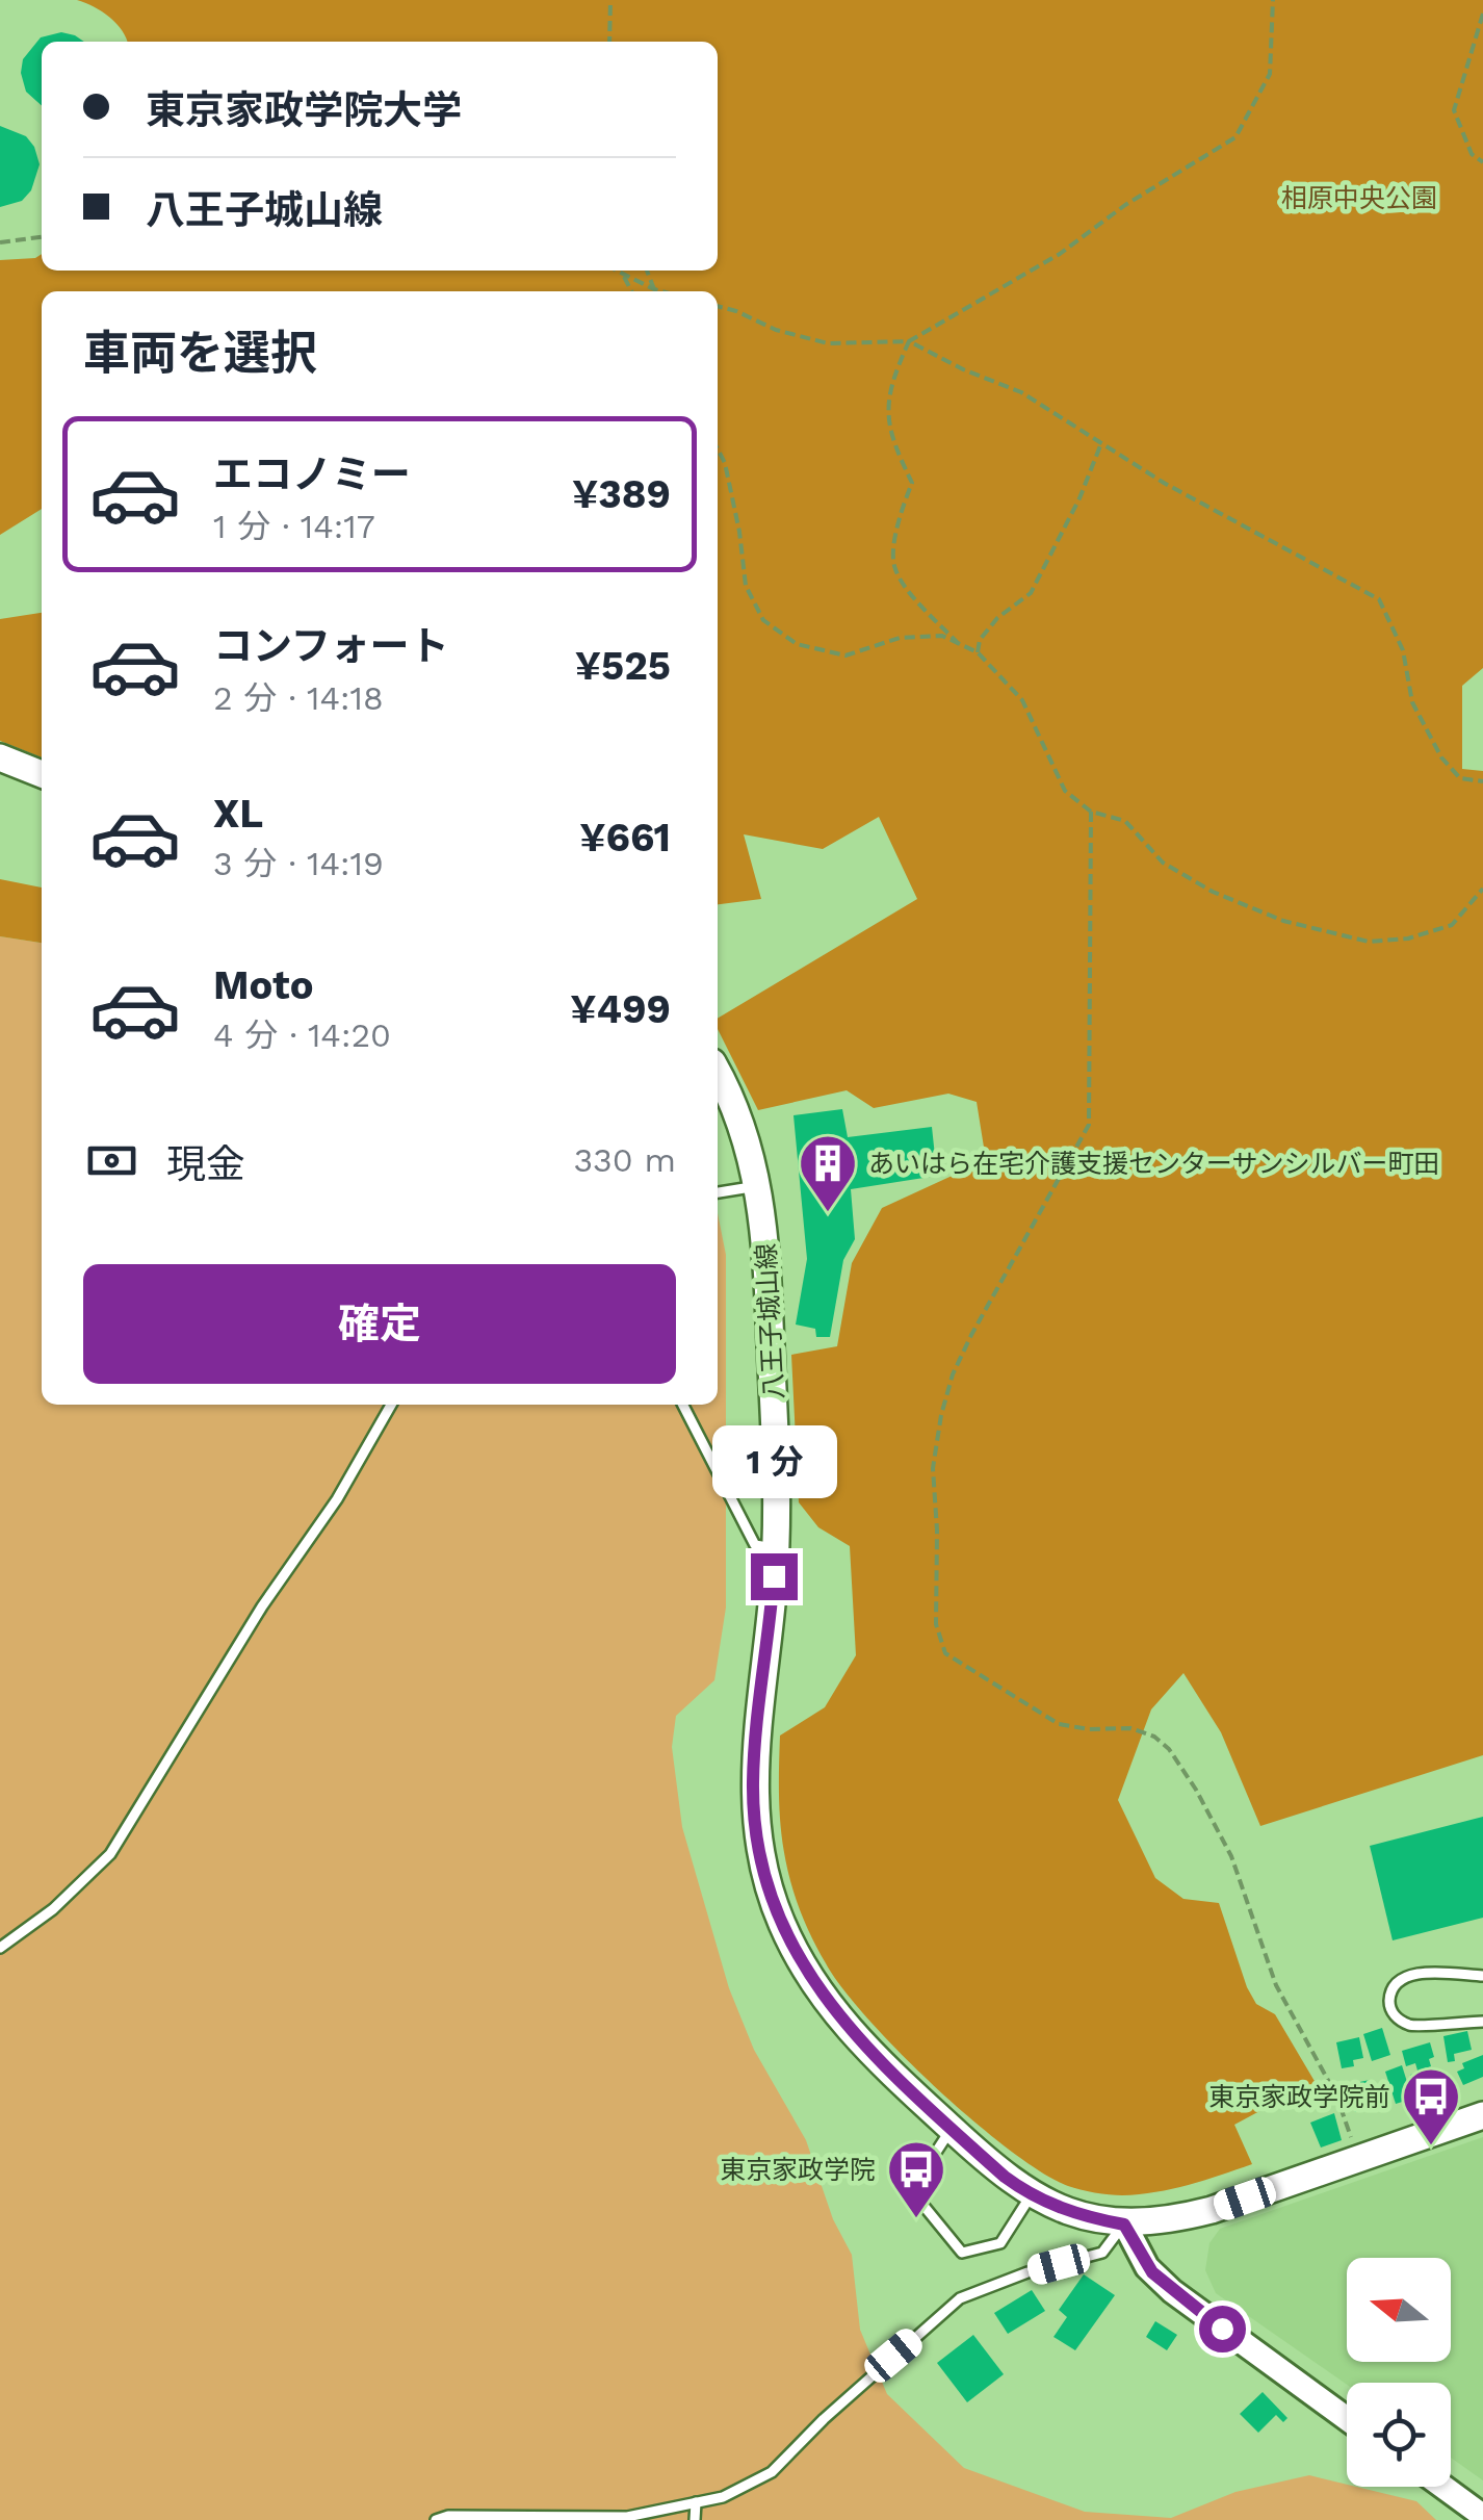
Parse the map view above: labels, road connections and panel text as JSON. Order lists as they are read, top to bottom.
{
  "streets": {
    "main road": ["八王子城山線"]
  },
  "parks": ["相原中央公園"],
  "places": {
    "building": ["あいはら在宅介護支援センターサンシルバー町田"],
    "bus stop": ["東京家政学院前", "東京家政学院"]
  },
  "north": "left",
  "page": {
    "banner": ["東京家政学院大学", "八王子城山線"],
    "heading": "車両を選択",
    "list": [
      {
        "name": "エコノミー",
        "note": "1 分 · 14:17",
        "value": "¥389"
      },
      {
        "name": "コンフォート",
        "note": "2 分 · 14:18",
        "value": "¥525"
      },
      {
        "name": "XL",
        "note": "3 分 · 14:19",
        "value": "¥661"
      },
      {
        "name": "Moto",
        "note": "4 分 · 14:20",
        "value": "¥499"
      }
    ],
    "pay": ["現金", "330 m"],
    "buttons": "確定",
    "bubble": "1 分"
  }
}
